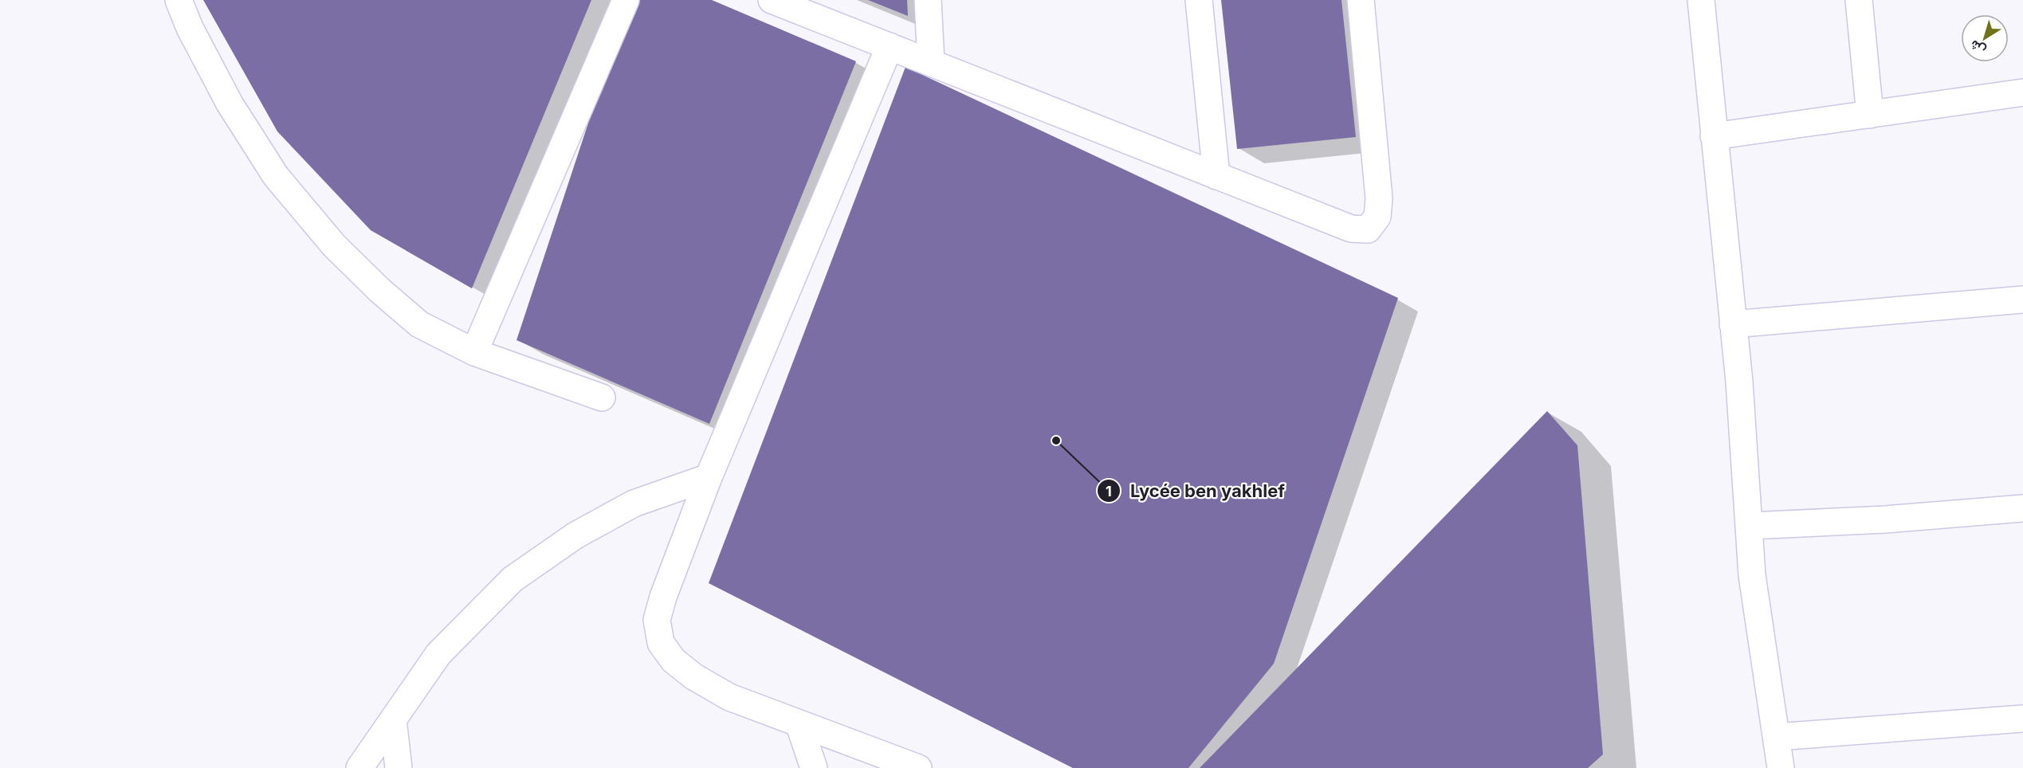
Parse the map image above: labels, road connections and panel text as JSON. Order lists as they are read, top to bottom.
{
  "places": ["Lycée ben yakhlef"],
  "north": "bottom left"
}
